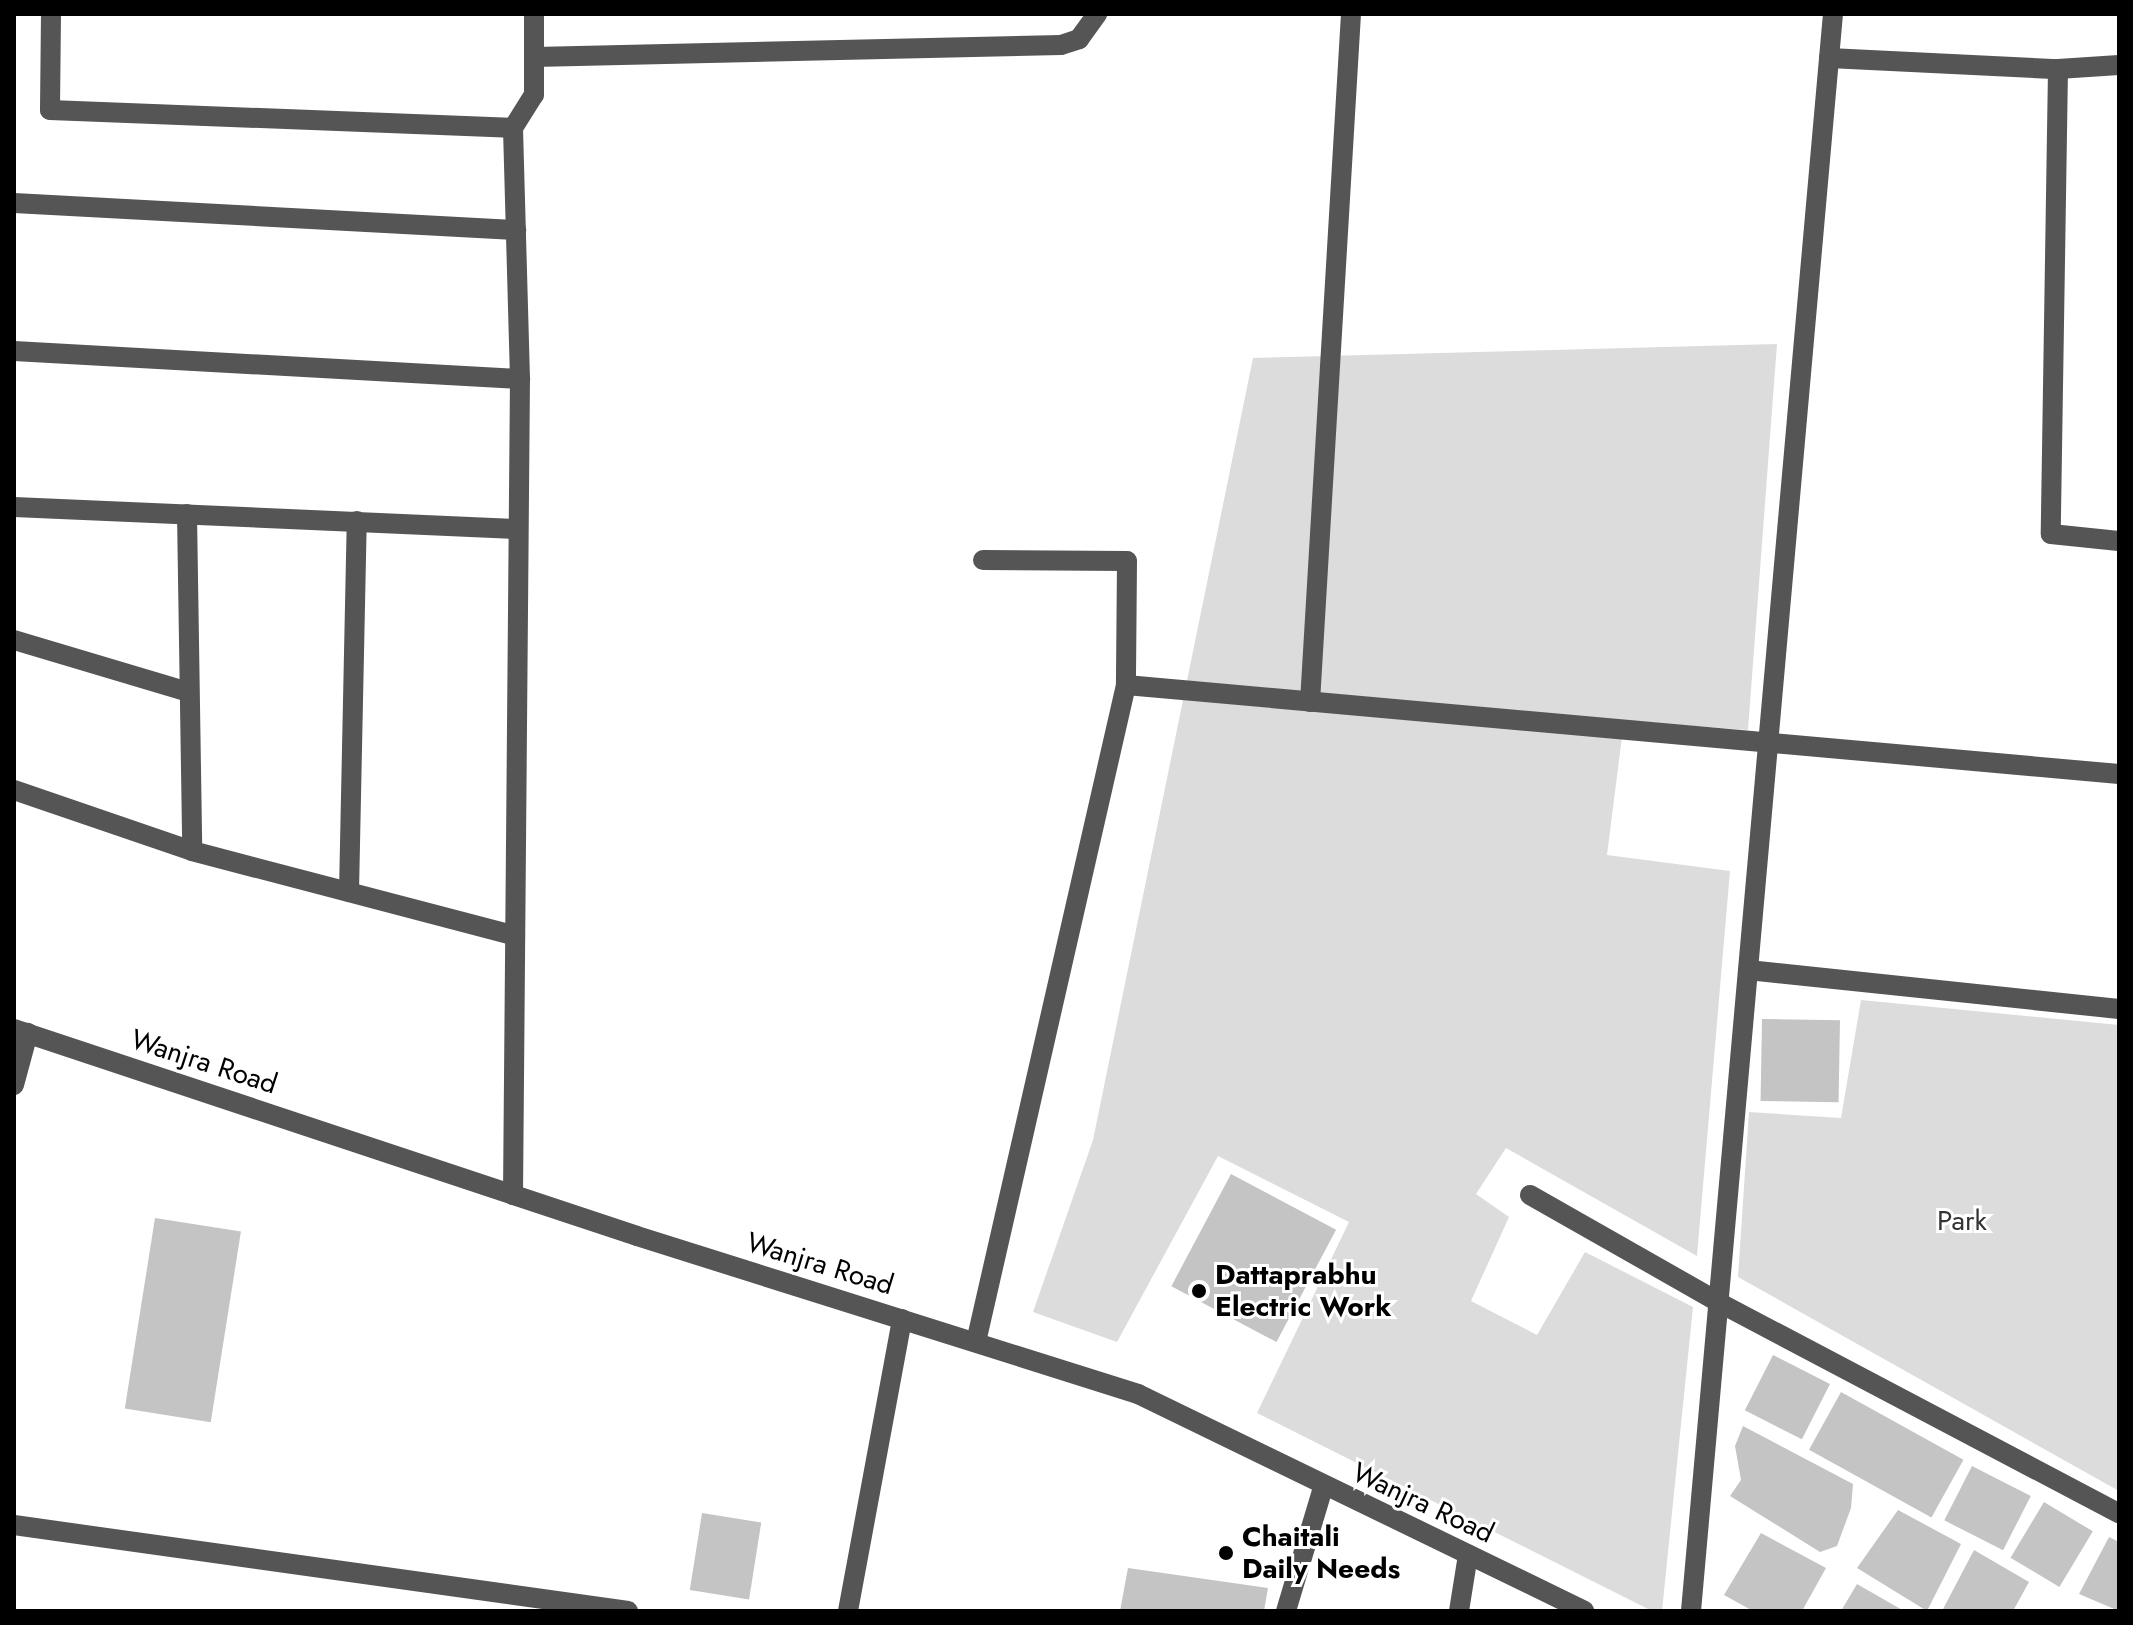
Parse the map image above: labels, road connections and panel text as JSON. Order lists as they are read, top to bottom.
{
  "streets": {
    "street": ["Wanjra Road"]
  },
  "parks": ["Park"],
  "places": ["Dattaprabhu Electric Work", "Chaitali Daily Needs"]
}
